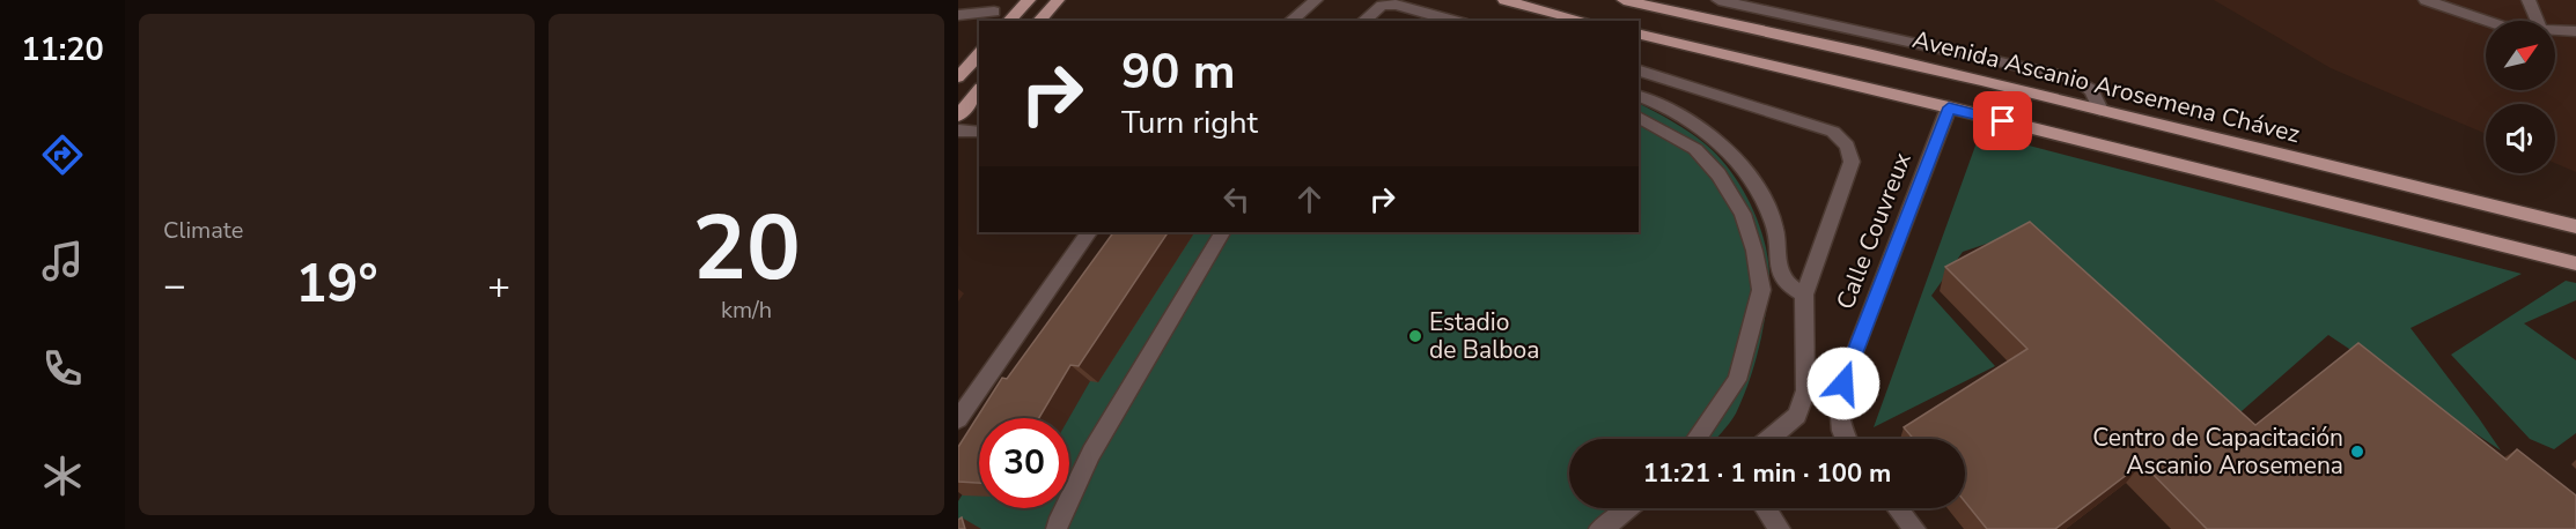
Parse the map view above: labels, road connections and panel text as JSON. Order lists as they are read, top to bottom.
{
  "streets": {
    "main road": ["Avenida Ascanio Arosemena Chávez"],
    "street": ["Calle Couvreux"]
  },
  "places": ["Estadio de Balboa", "Centro de Capacitación Ascanio Arosemena"],
  "north": "top right",
  "page": {
    "tabs": "11:20",
    "tile": [
      "Climate",
      ["20", "km/h"]
    ],
    "turn": ["90 m", "Turn right"],
    "heat": ["−", "19°", "+"],
    "limit": "30",
    "trip": "11:21 · 1 min · 100 m"
  }
}
